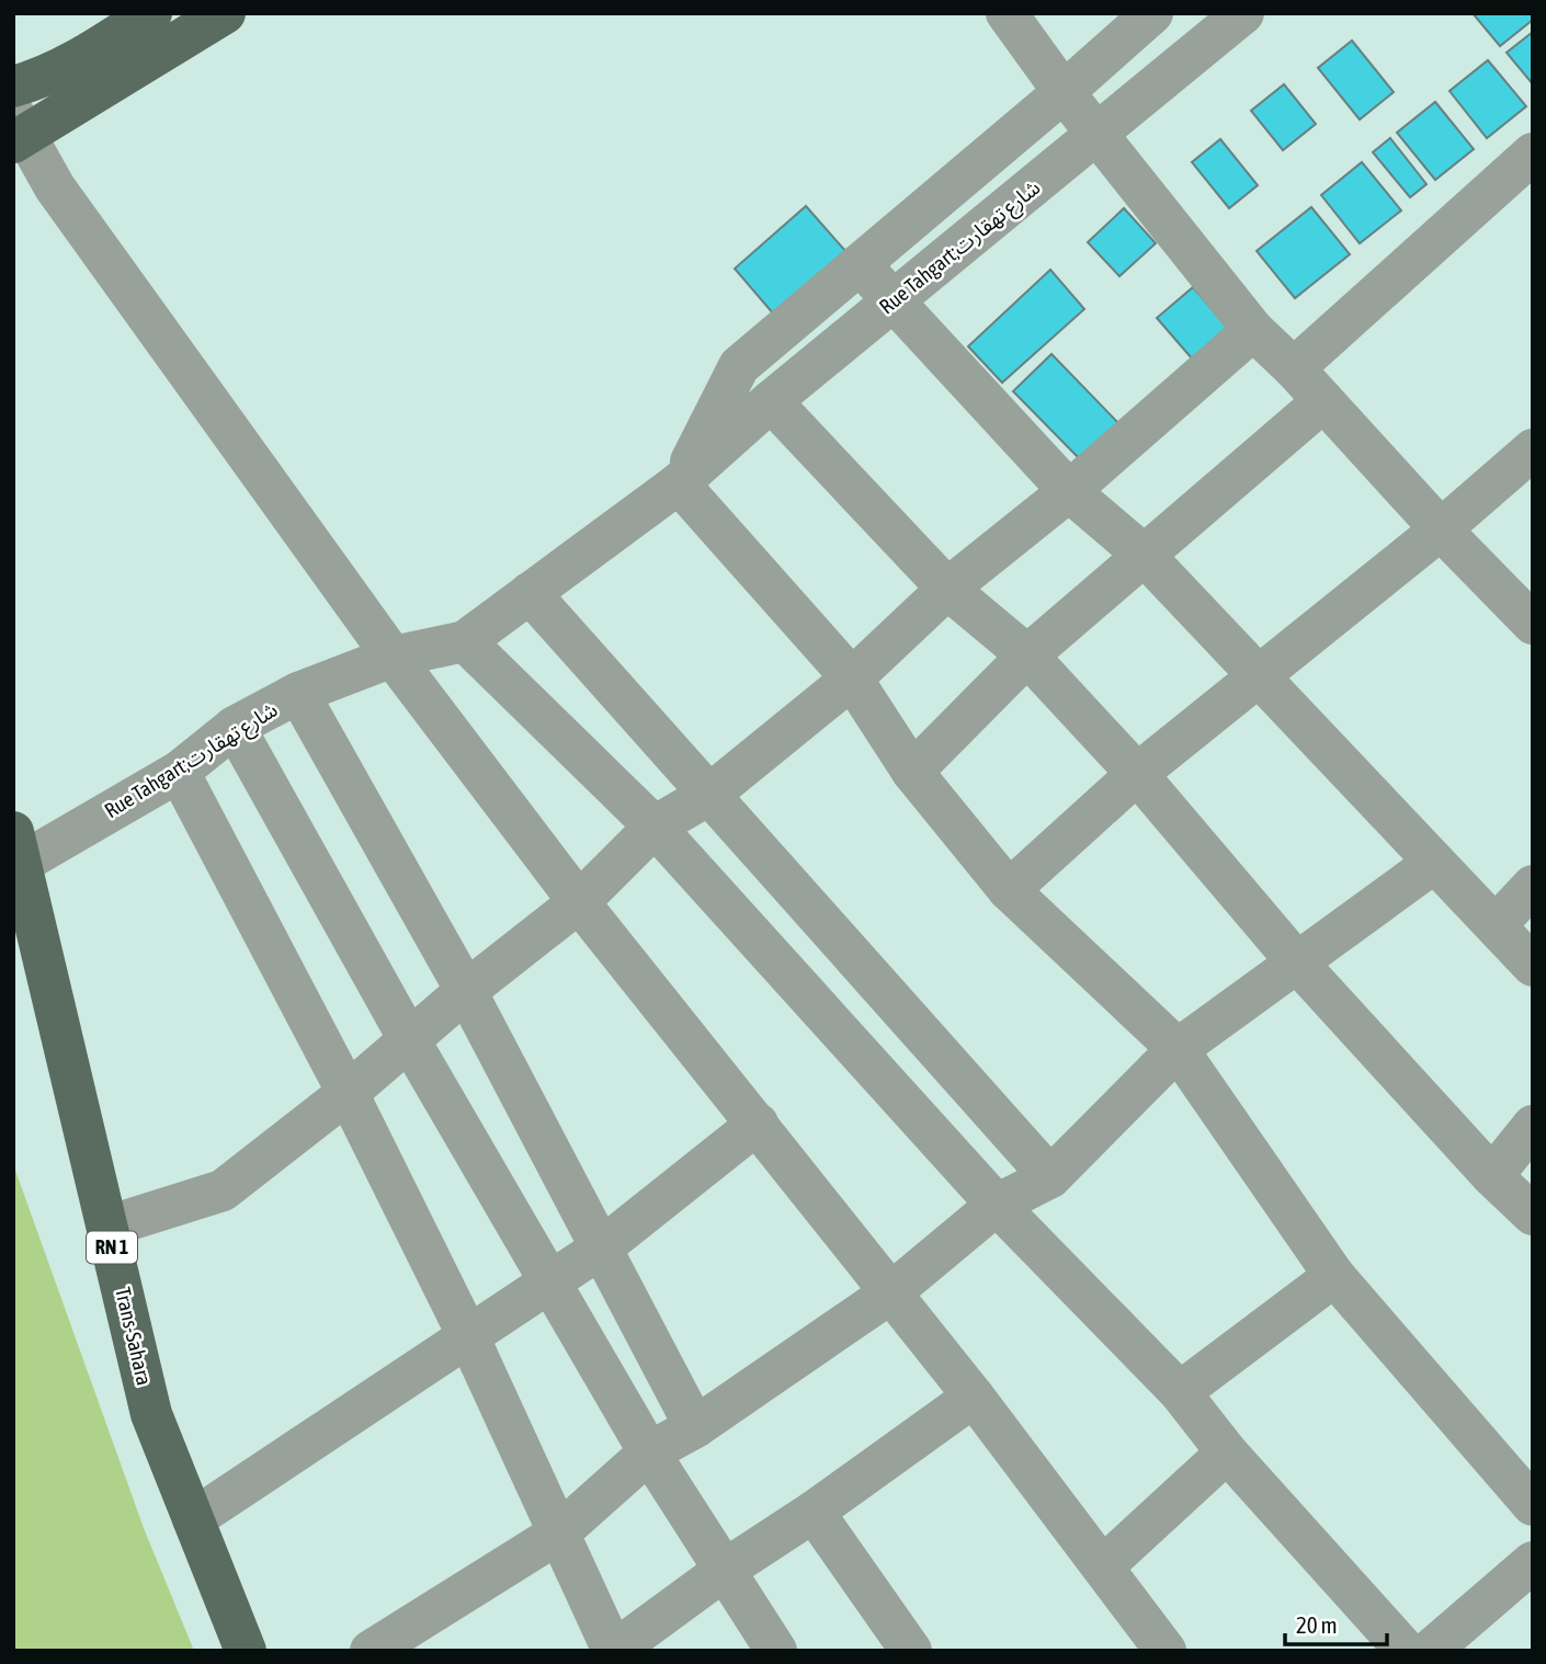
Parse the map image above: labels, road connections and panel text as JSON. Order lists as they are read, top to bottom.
{
  "streets": {
    "main road": ["RN 1", "Trans-Sahara"],
    "street": ["Rue Tahgart;شارع تهقارت"]
  },
  "crossings": [
    ["Rue Tahgart;شارع تهقارت", "Trans-Sahara"]
  ],
  "scale_bar": "20 m"
}
